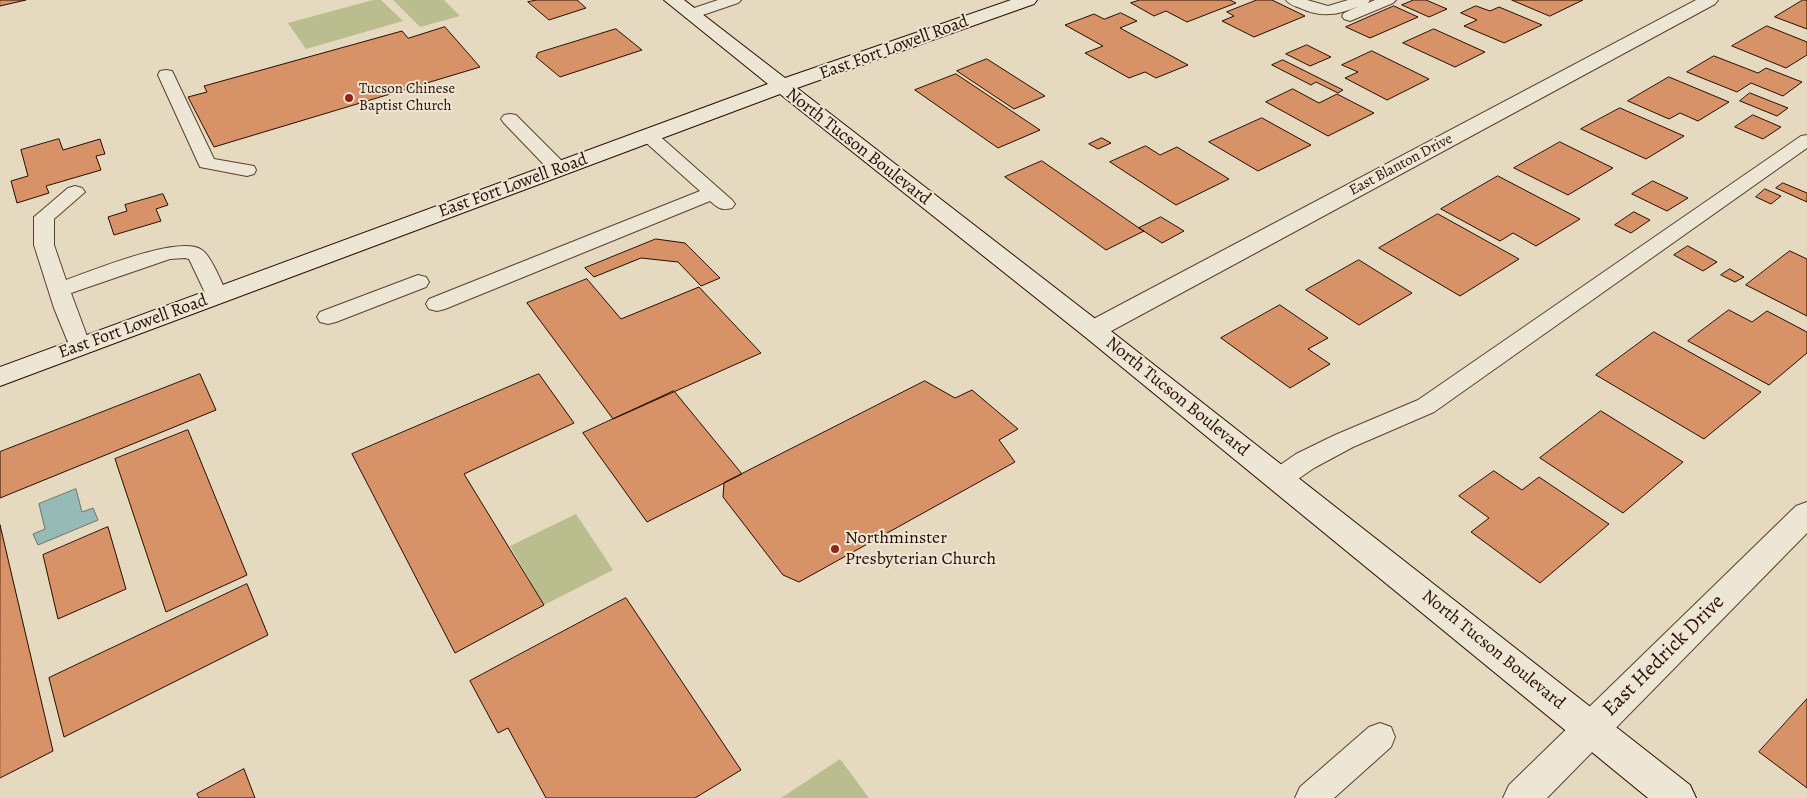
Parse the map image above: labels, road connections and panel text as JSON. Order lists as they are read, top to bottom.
{
  "streets": {
    "main road": [
      "East Fort Lowell Road",
      "North Tucson Boulevard",
      "East Blanton Drive",
      "East Hedrick Drive"
    ]
  },
  "crossings": [
    ["East Fort Lowell Road", "North Tucson Boulevard"],
    ["North Tucson Boulevard", "East Blanton Drive"],
    ["North Tucson Boulevard", "East Hedrick Drive"]
  ],
  "places": ["Tucson Chinese Baptist Church", "Northminster Presbyterian Church"]
}
